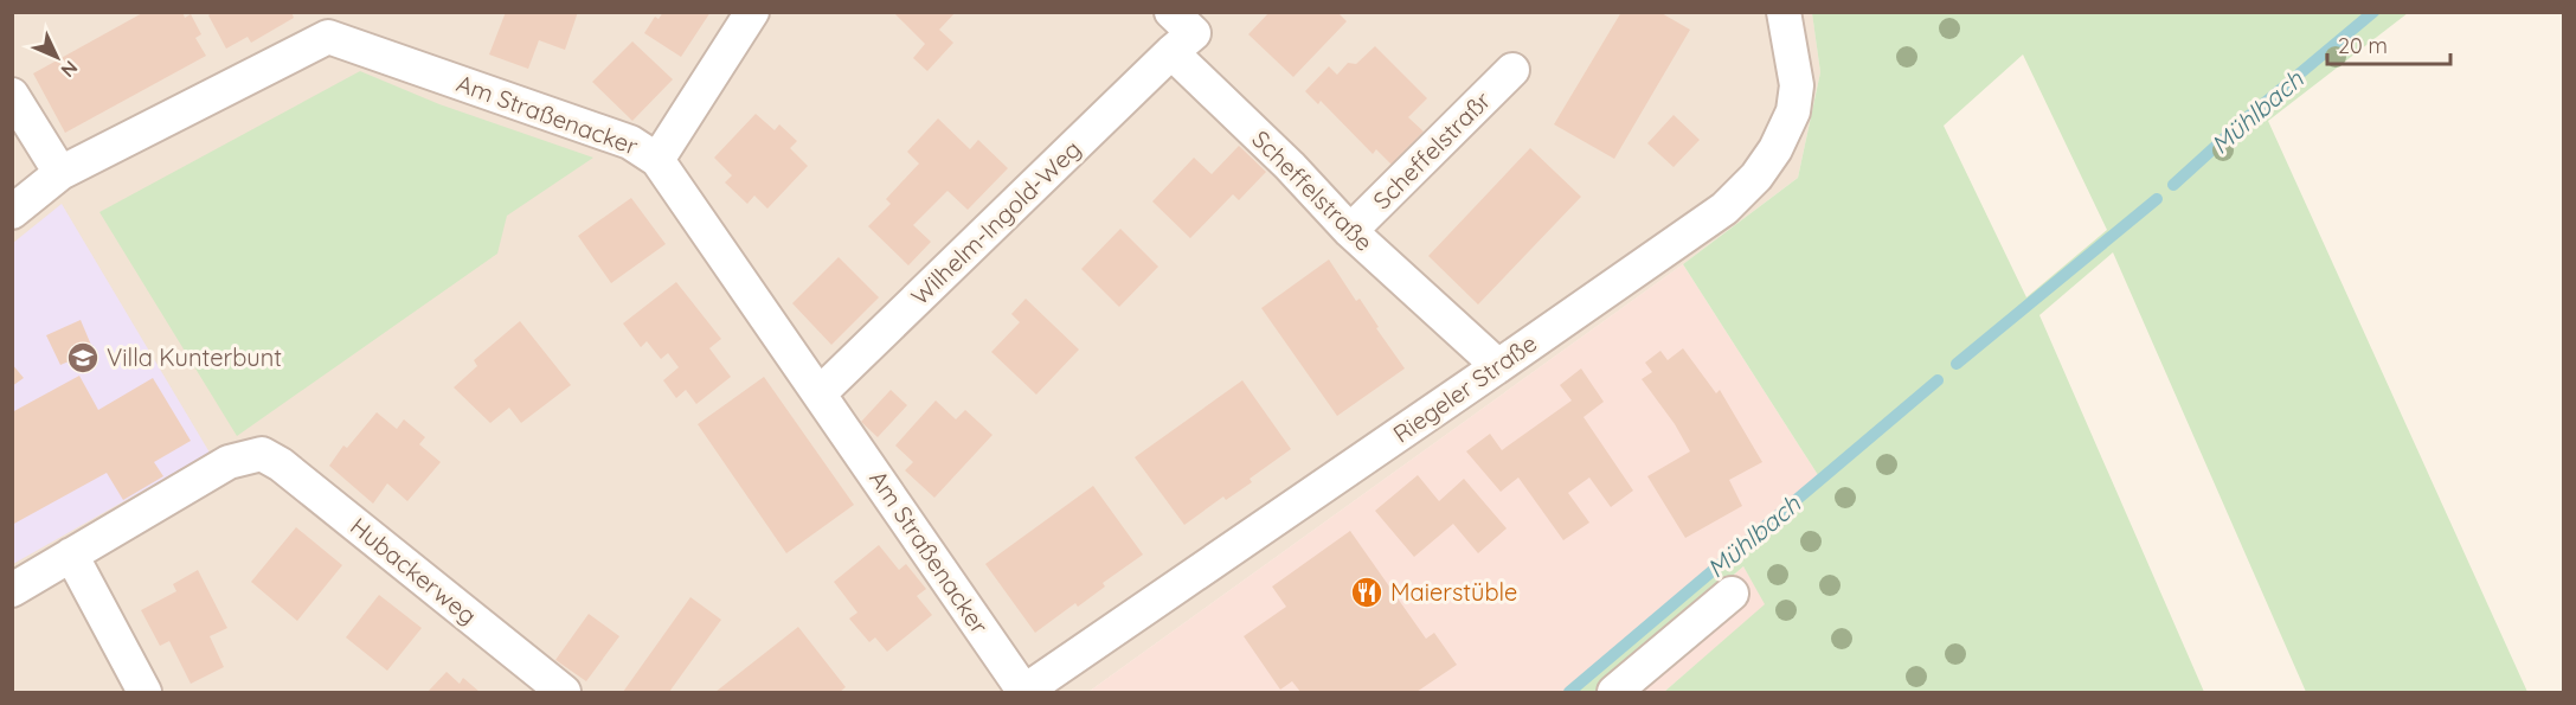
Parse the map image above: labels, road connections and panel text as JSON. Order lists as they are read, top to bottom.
{
  "streets": {
    "street": [
      "Am Straßenacker",
      "Scheffelstraßr",
      "Scheffelstraße",
      "Wilhelm-Ingold-Weg",
      "Riegeler Straße",
      "Hubackerweg"
    ]
  },
  "crossings": [
    ["Am Straßenacker", "Wilhelm-Ingold-Weg"],
    ["Am Straßenacker", "Riegeler Straße"],
    ["Scheffelstraßr", "Scheffelstraße"],
    ["Scheffelstraße", "Wilhelm-Ingold-Weg"],
    ["Scheffelstraße", "Riegeler Straße"]
  ],
  "water": ["Mühlbach"],
  "places": {
    "school or university": ["Villa Kunterbunt"],
    "restaurant": ["Maierstüble"]
  },
  "scale_bar": "20 m",
  "north": "bottom right"
}
